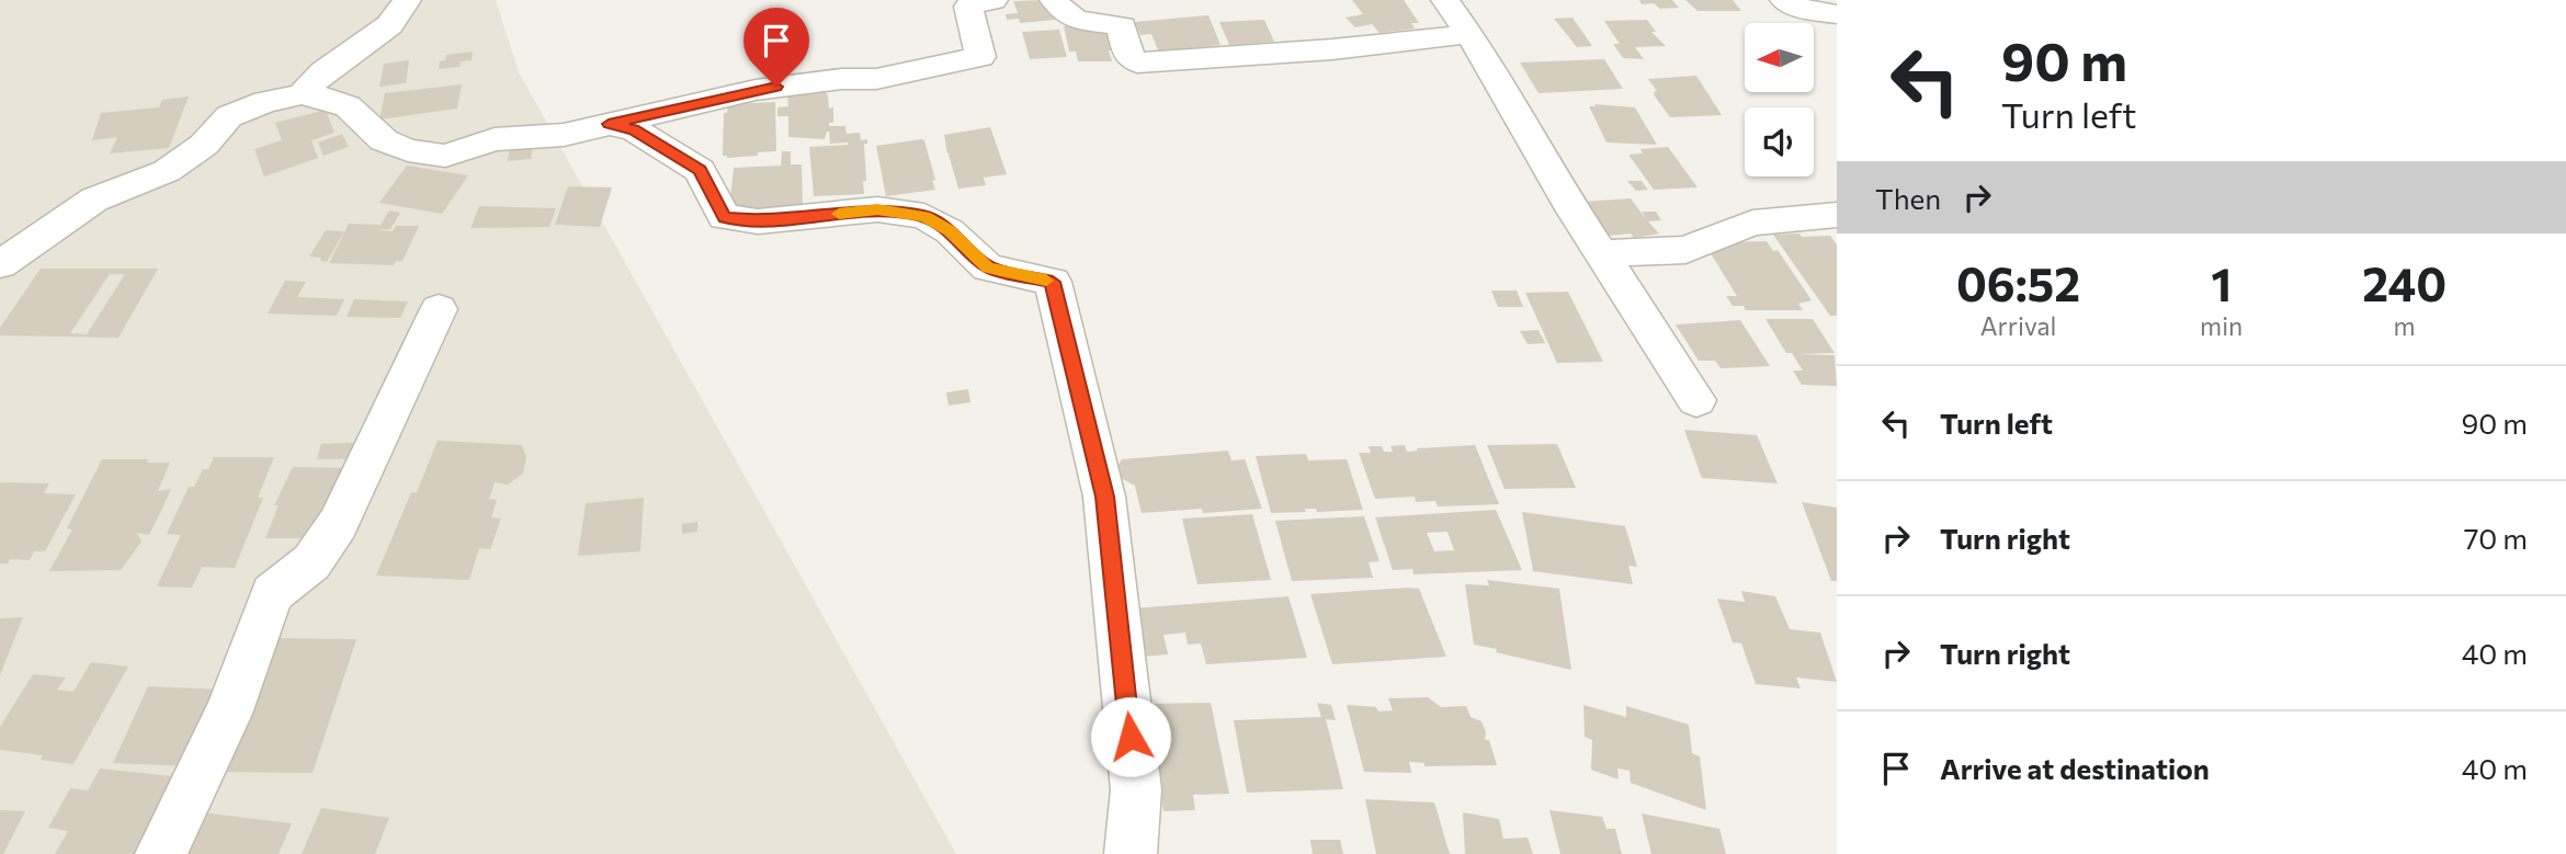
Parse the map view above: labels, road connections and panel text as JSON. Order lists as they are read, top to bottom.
{
  "north": "left",
  "page": {
    "turn": ["90 m", "Turn left"],
    "then": "Then",
    "eta": [
      "06:52",
      "Arrival",
      "1",
      "min",
      "240",
      "m"
    ],
    "list": [
      {
        "name": "Turn left",
        "value": "90 m"
      },
      {
        "name": "Turn right",
        "value": "70 m"
      },
      {
        "name": "Turn right",
        "value": "40 m"
      },
      {
        "name": "Arrive at destination",
        "value": "40 m"
      }
    ]
  }
}
